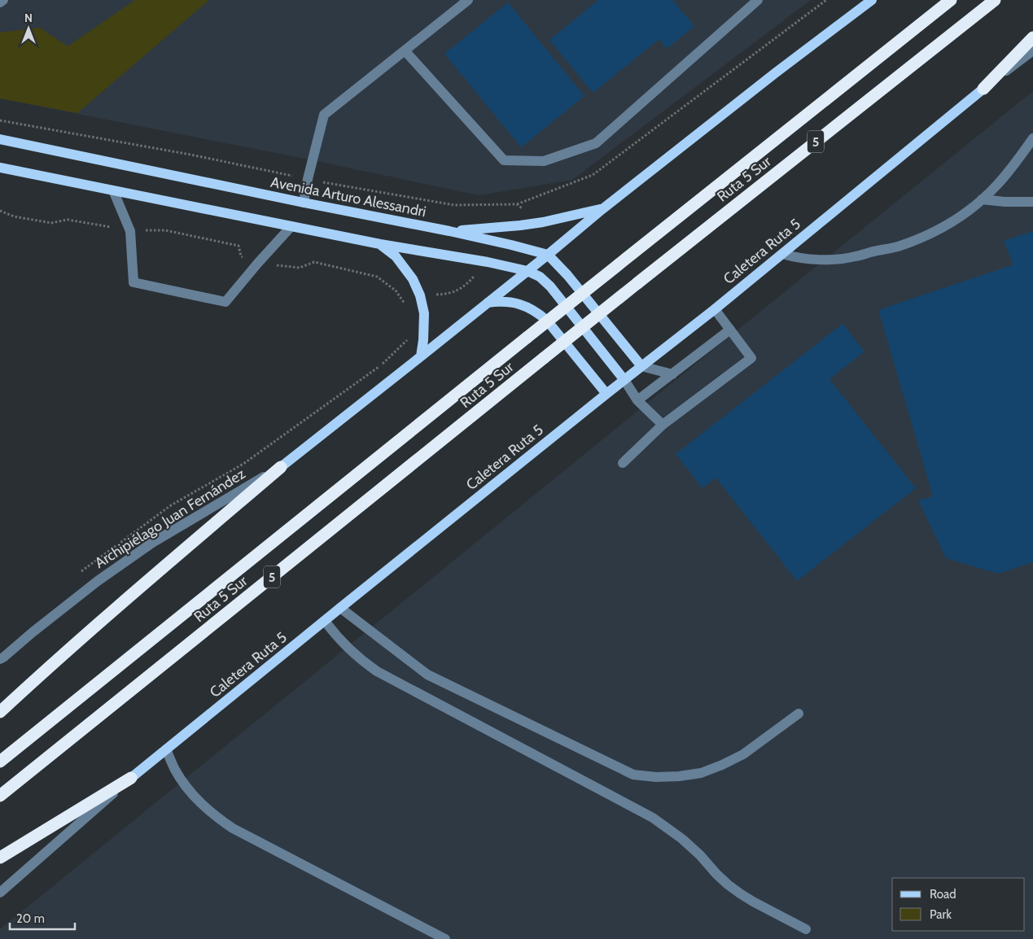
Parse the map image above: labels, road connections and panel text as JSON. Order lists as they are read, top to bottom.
{
  "streets": {
    "highway": ["5", "Ruta 5 Sur"],
    "main road": ["Avenida Arturo Alessandri", "Caletera Ruta 5"],
    "street": ["Archipiélago Juan Fernández"]
  },
  "legend": ["Road", "Park"],
  "scale_bar": "20 m",
  "north": "top"
}
